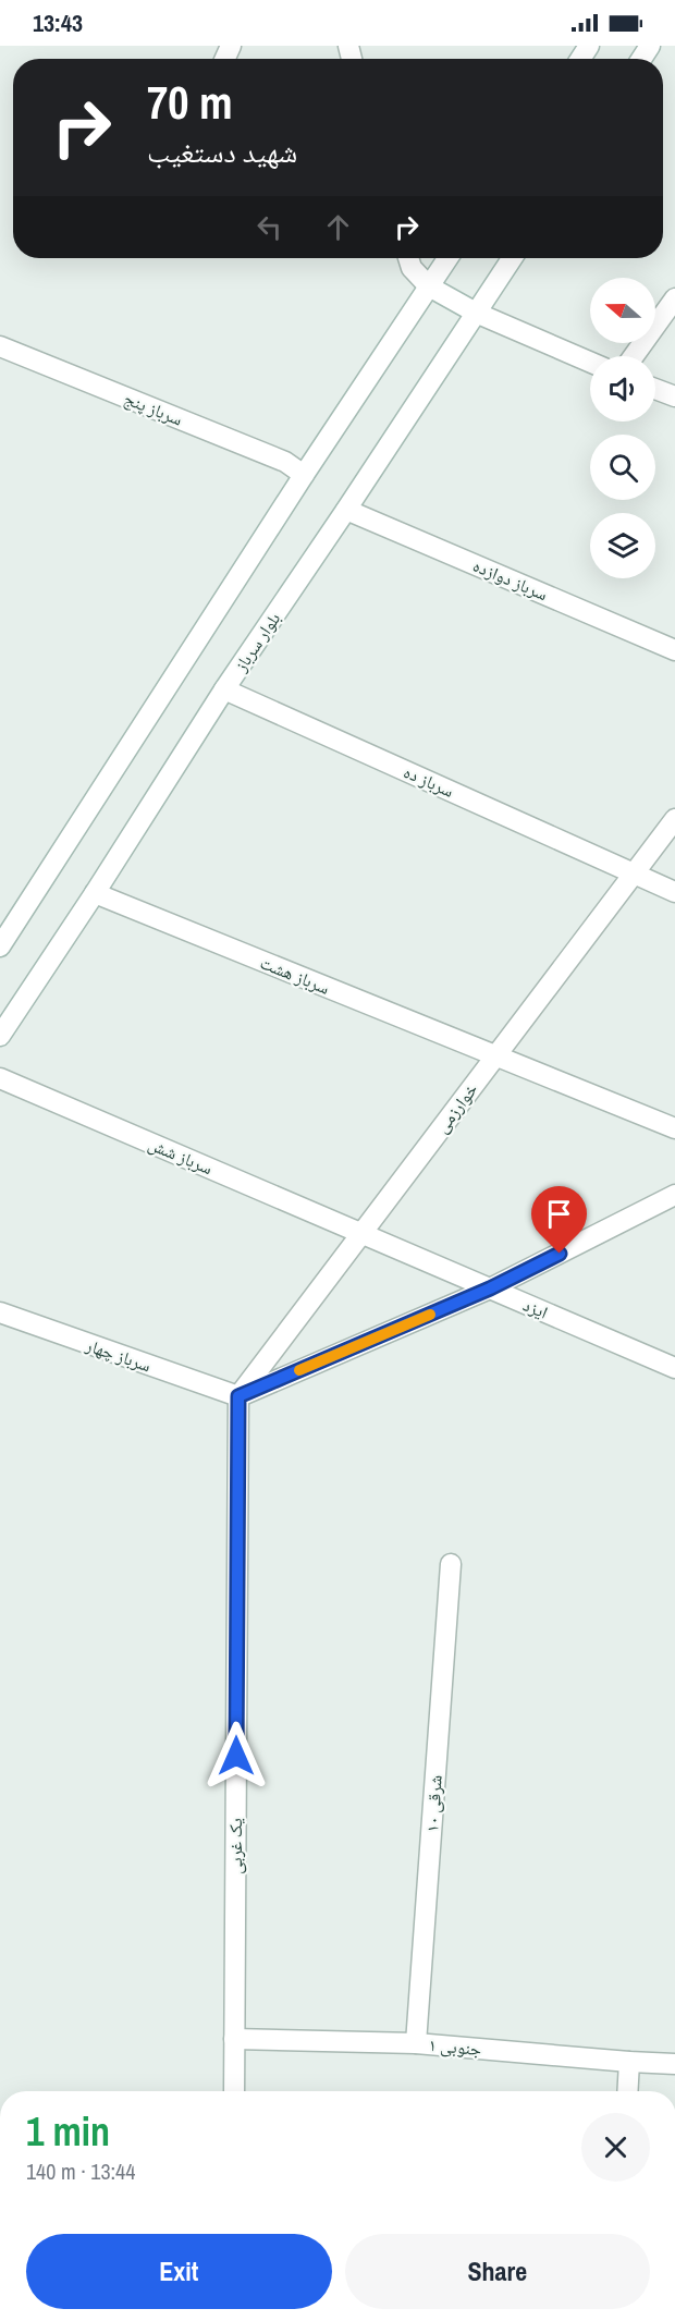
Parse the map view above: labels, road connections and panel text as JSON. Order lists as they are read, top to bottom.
{
  "streets": {
    "street": [
      "سرباز پنج",
      "سرباز دوازده",
      "بلوار سرباز",
      "سرباز ده",
      "سرباز هشت",
      "خوارزمی",
      "سرباز شش",
      "ایزد",
      "سرباز چهار",
      "شرقی ۱۰",
      "یک غربی",
      "جنوبی ۱"
    ]
  },
  "crossings": [
    ["سرباز دوازده", "بلوار سرباز"],
    ["بلوار سرباز", "سرباز ده"],
    ["بلوار سرباز", "سرباز هشت"],
    ["سرباز ده", "خوارزمی"],
    ["سرباز هشت", "خوارزمی"],
    ["خوارزمی", "سرباز شش"],
    ["خوارزمی", "ایزد"],
    ["خوارزمی", "سرباز چهار"],
    ["خوارزمی", "یک غربی"],
    ["سرباز شش", "ایزد"],
    ["سرباز چهار", "یک غربی"],
    ["شرقی ۱۰", "جنوبی ۱"],
    ["یک غربی", "جنوبی ۱"]
  ],
  "north": "left",
  "page": {
    "status": "13:43",
    "turn": ["70 m", "شهید دستغیب"],
    "heading": ["1 min", "140 m · 13:44"],
    "buttons": ["Exit", "Share"]
  }
}
